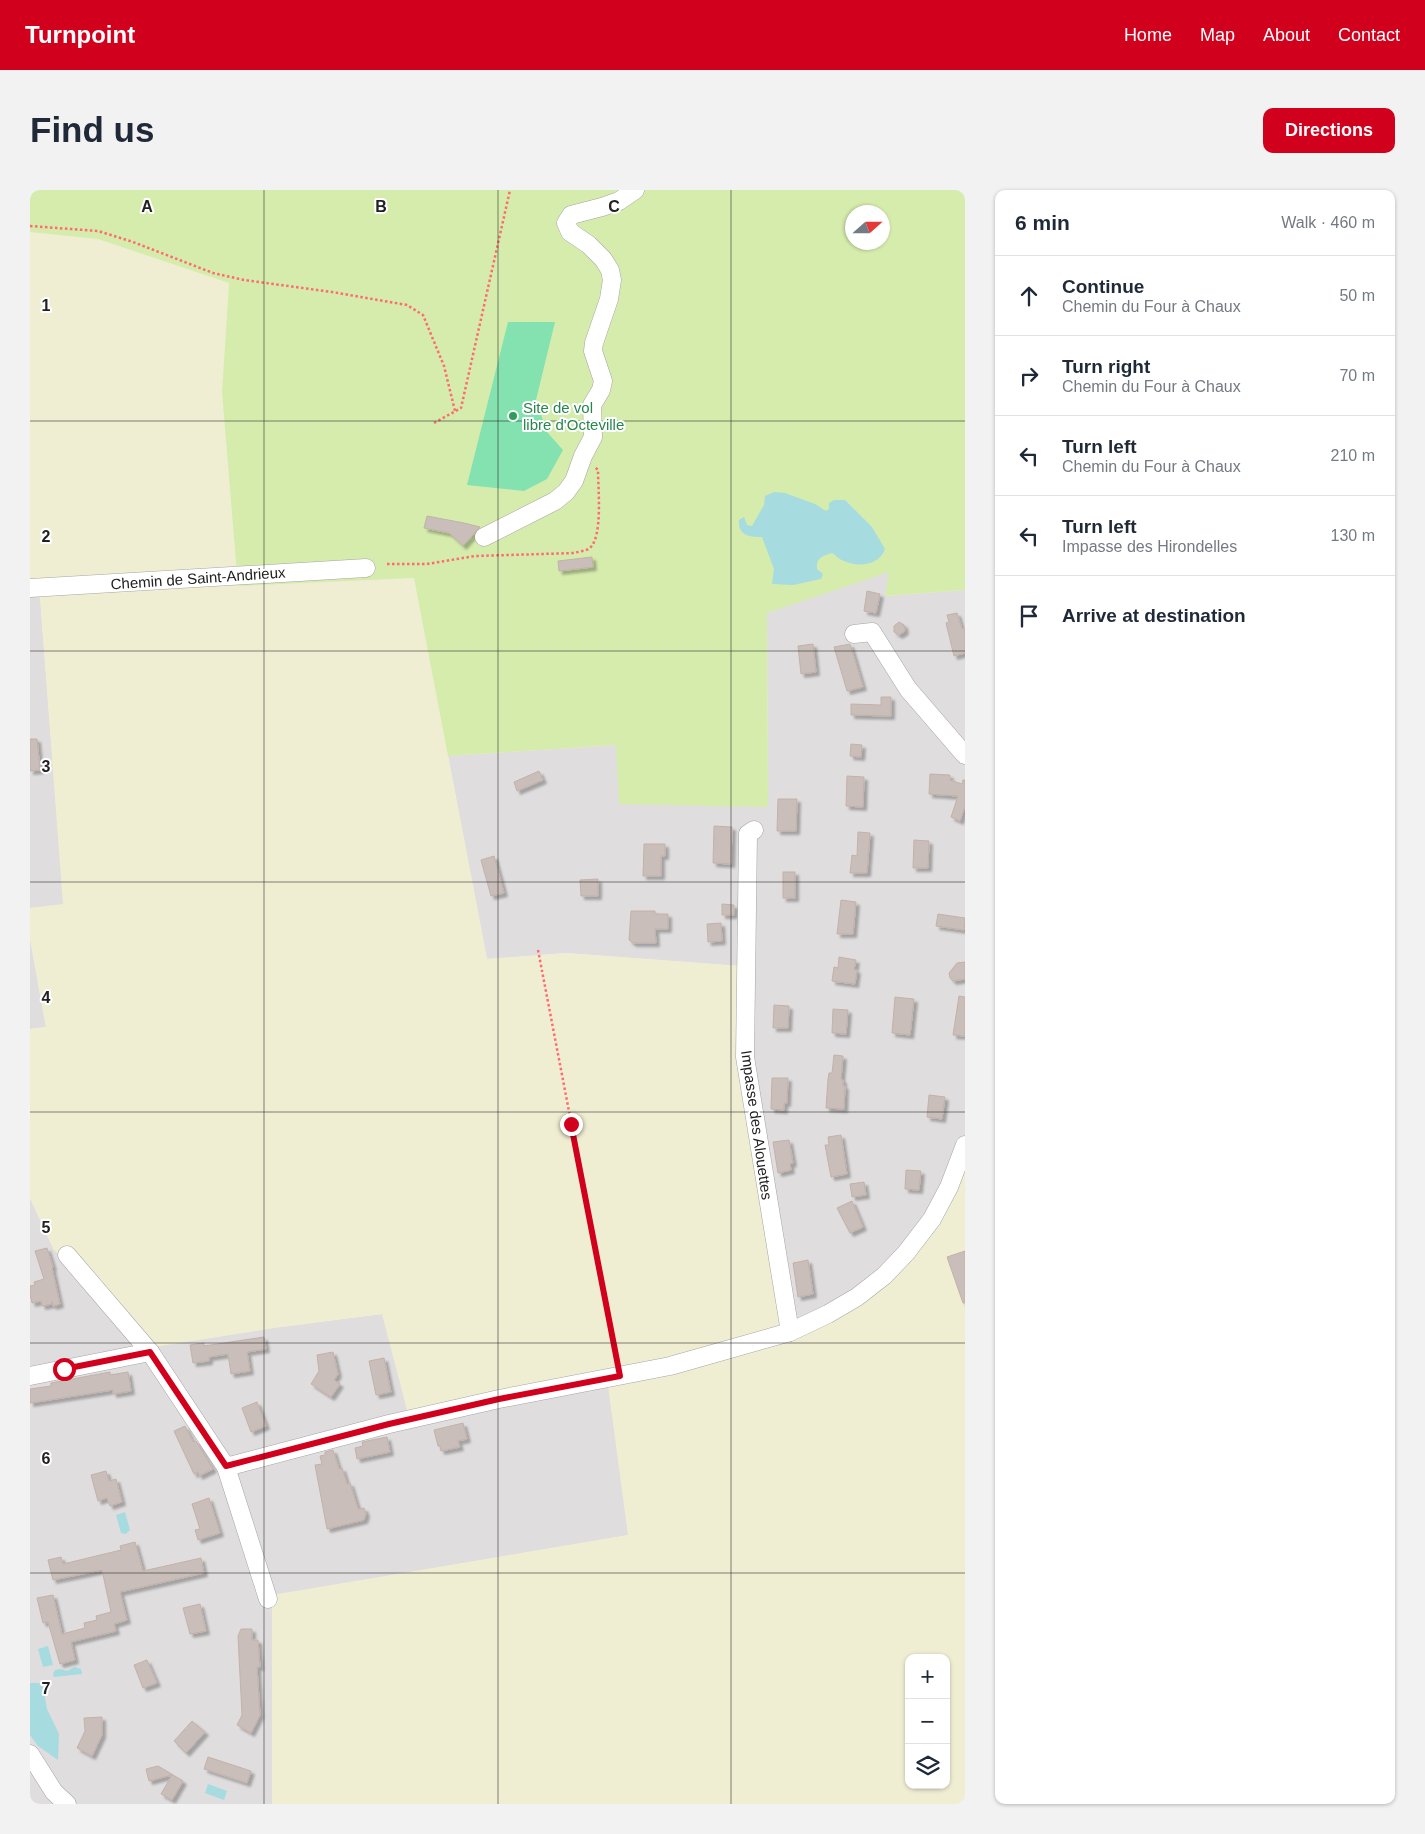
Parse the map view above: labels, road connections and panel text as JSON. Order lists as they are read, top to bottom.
{
  "streets": {
    "street": ["Chemin de Saint-Andrieux", "Impasse des Alouettes"]
  },
  "places": ["Site de vol libre d'Octeville"],
  "north": "right",
  "page": {
    "header": "Turnpoint",
    "nav": [
      "Home",
      "Map",
      "About",
      "Contact"
    ],
    "buttons": "Directions",
    "title": "Find us",
    "heading": ["6 min", "Walk · 460 m"],
    "list": [
      ["Continue", "Chemin du Four à Chaux", "50 m"],
      ["Turn right", "Chemin du Four à Chaux", "70 m"],
      ["Turn left", "Chemin du Four à Chaux", "210 m"],
      ["Turn left", "Impasse des Hirondelles", "130 m"],
      "Arrive at destination"
    ],
    "map_buttons": ["+", "−"]
  },
  "grid": {
    "columns": ["A", "B", "C"],
    "rows": [
      "1",
      "2",
      "3",
      "4",
      "5",
      "6",
      "7"
    ]
  }
}
